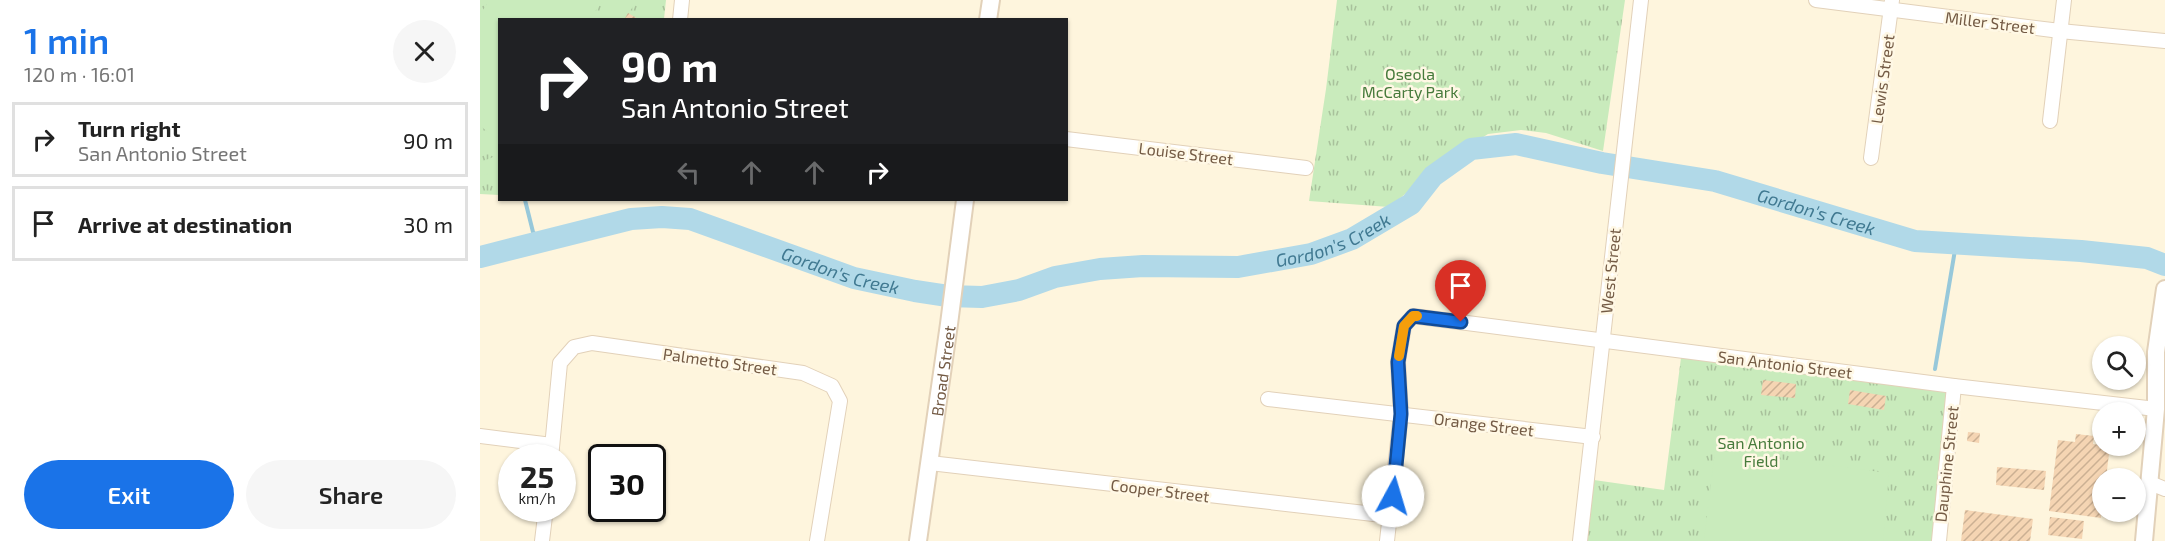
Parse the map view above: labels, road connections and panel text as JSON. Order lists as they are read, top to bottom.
{
  "streets": {
    "street": [
      "Miller Street",
      "Lewis Street",
      "Louise Street",
      "West Street",
      "Palmetto Street",
      "San Antonio Street",
      "Broad Street",
      "Orange Street",
      "Dauphine Street",
      "Cooper Street"
    ]
  },
  "crossings": [
    ["Miller Street", "Lewis Street"],
    ["West Street", "San Antonio Street"],
    ["West Street", "Orange Street"],
    ["San Antonio Street", "Orange Street"],
    ["San Antonio Street", "Dauphine Street"],
    ["Broad Street", "Cooper Street"]
  ],
  "water": ["Gordon's Creek"],
  "parks": ["Oseola McCarty Park", "San Antonio Field"],
  "page": {
    "heading": ["1 min", "120 m · 16:01"],
    "turn": ["90 m", "San Antonio Street"],
    "list": [
      {
        "name": "Turn right",
        "note": "San Antonio Street",
        "value": "90 m"
      },
      {
        "name": "Arrive at destination",
        "value": "30 m"
      }
    ],
    "map_buttons": ["+", "−"],
    "speed": "25 km/h",
    "limit": "30",
    "buttons": ["Exit", "Share"]
  }
}
